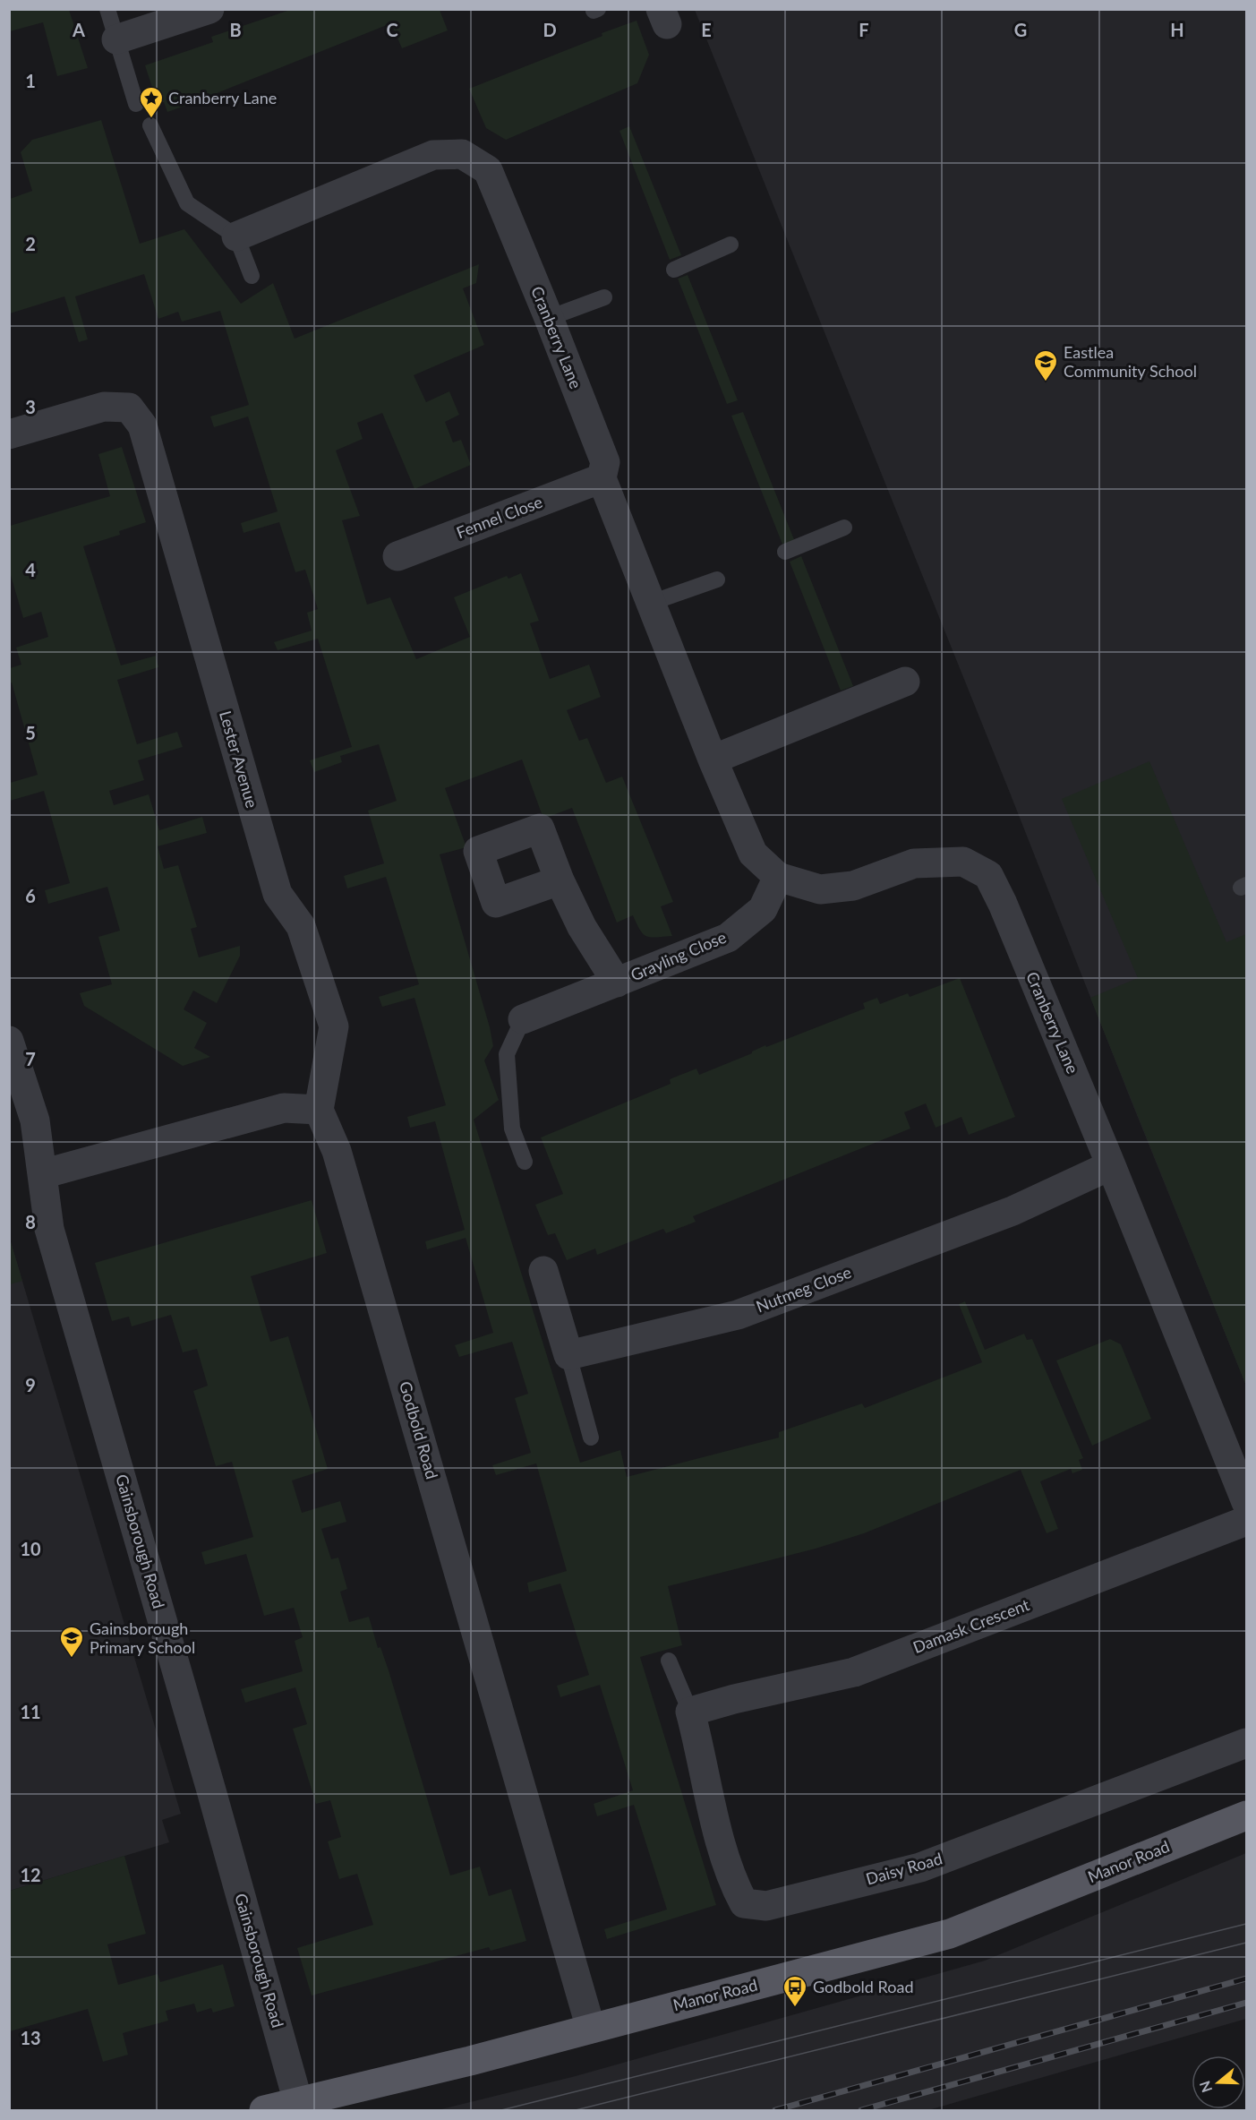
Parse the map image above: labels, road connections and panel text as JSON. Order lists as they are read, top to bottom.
{
  "streets": {
    "main road": ["Manor Road"],
    "street": [
      "Cranberry Lane",
      "Fennel Close",
      "Lester Avenue",
      "Grayling Close",
      "Nutmeg Close",
      "Godbold Road",
      "Gainsborough Road",
      "Damask Crescent",
      "Daisy Road"
    ]
  },
  "crossings": [
    ["Cranberry Lane", "Fennel Close"],
    ["Cranberry Lane", "Grayling Close"],
    ["Cranberry Lane", "Nutmeg Close"],
    ["Lester Avenue", "Godbold Road"],
    ["Godbold Road", "Manor Road"],
    ["Gainsborough Road", "Manor Road"],
    ["Damask Crescent", "Daisy Road"]
  ],
  "places": {
    "place": ["Cranberry Lane"],
    "school or university": ["Eastlea Community School", "Gainsborough Primary School"],
    "bus stop": ["Godbold Road"]
  },
  "north": "left",
  "grid": {
    "columns": [
      "A",
      "B",
      "C",
      "D",
      "E",
      "F",
      "G",
      "H"
    ],
    "rows": [
      "1",
      "2",
      "3",
      "4",
      "5",
      "6",
      "7",
      "8",
      "9",
      "10",
      "11",
      "12",
      "13"
    ]
  }
}
